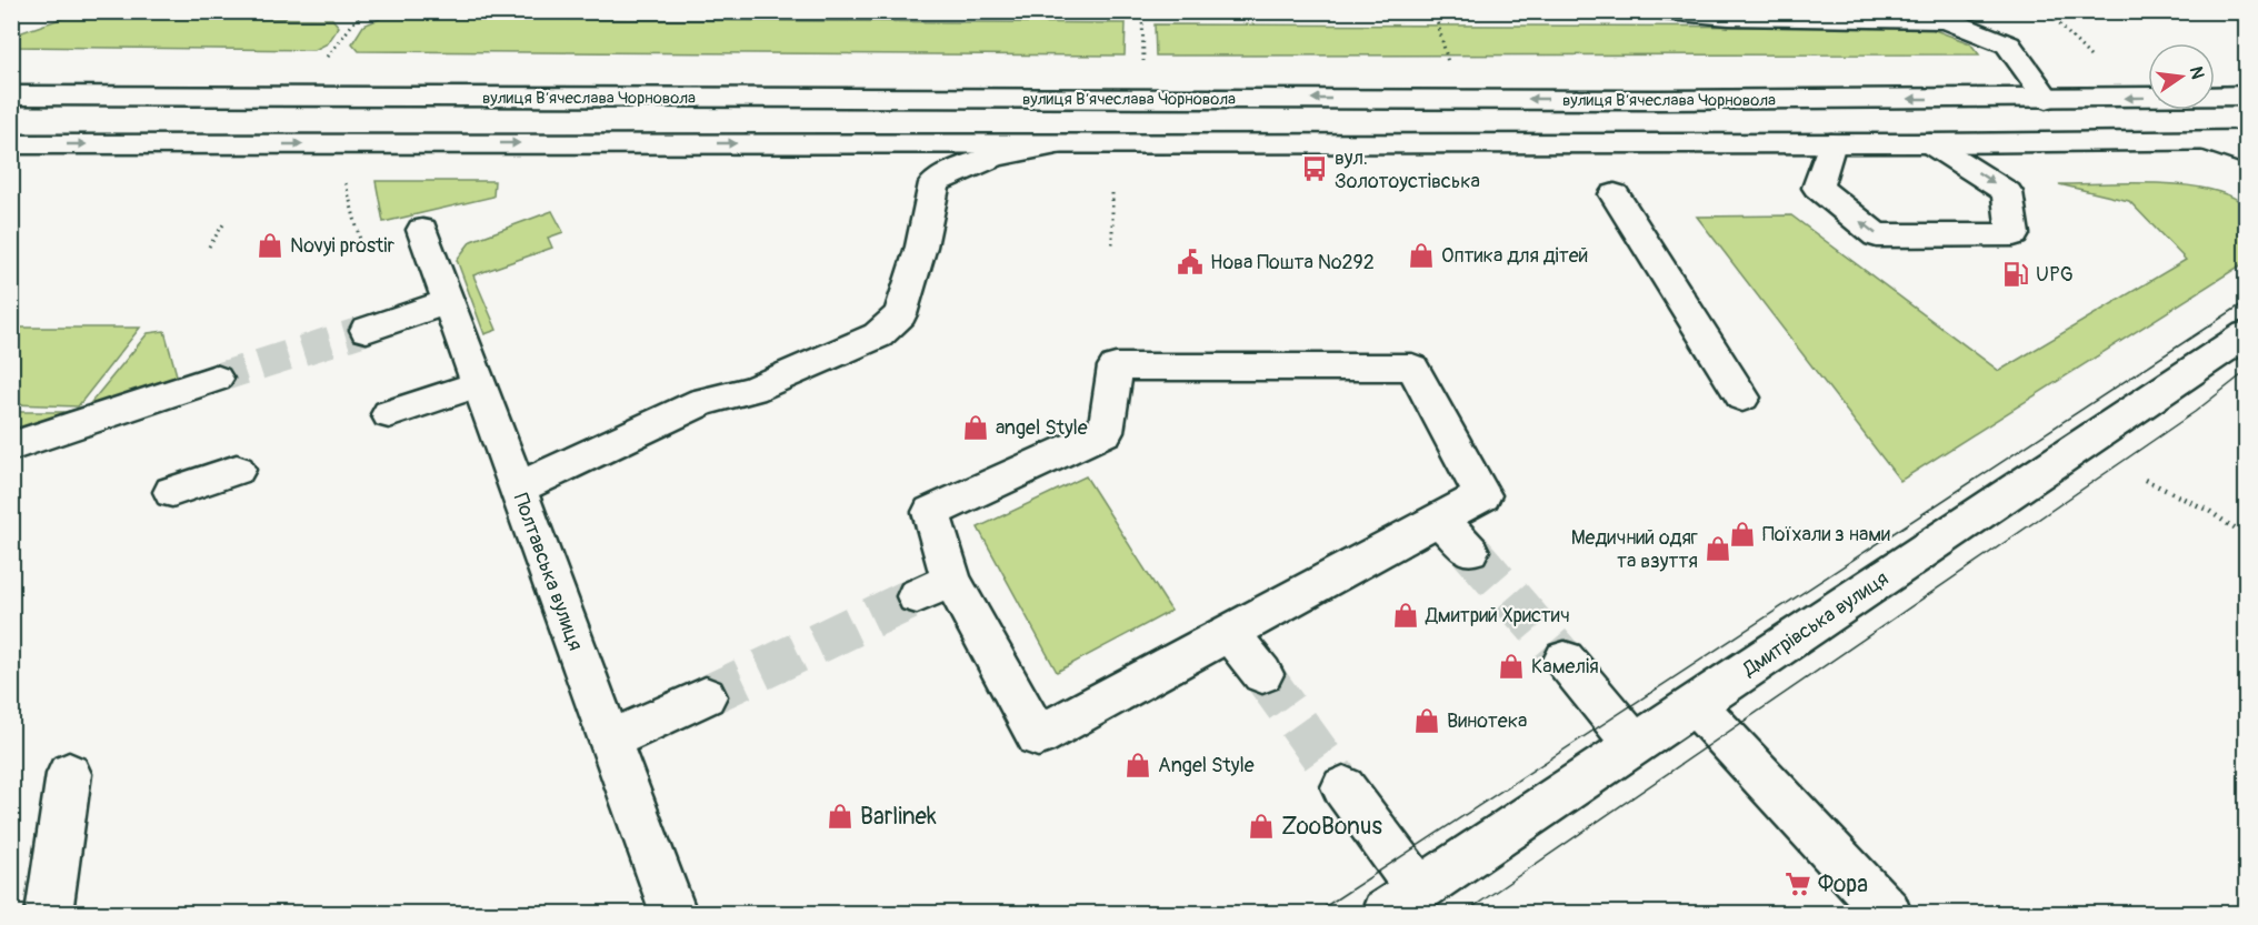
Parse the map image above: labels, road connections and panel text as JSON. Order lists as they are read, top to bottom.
{
  "streets": {
    "main road": ["вулиця Вʼячеслава Чорновола", "Полтавська вулиця", "Дмитрівська вулиця"]
  },
  "places": {
    "bus stop": ["вул. Золотоустiвська"],
    "shop": [
      "Novyi prostir",
      "Оптика для дітей",
      "angel Style",
      "Поїхали з нами",
      "Медичний одяг та взуття",
      "Дмитрий Христич",
      "Камелія",
      "Винотека",
      "Angel Style",
      "Barlinek",
      "ZooBonus"
    ],
    "public building": ["Нова Пошта №292"],
    "fuel station": ["UPG"],
    "supermarket": ["Фора"]
  },
  "north": "right"
}
